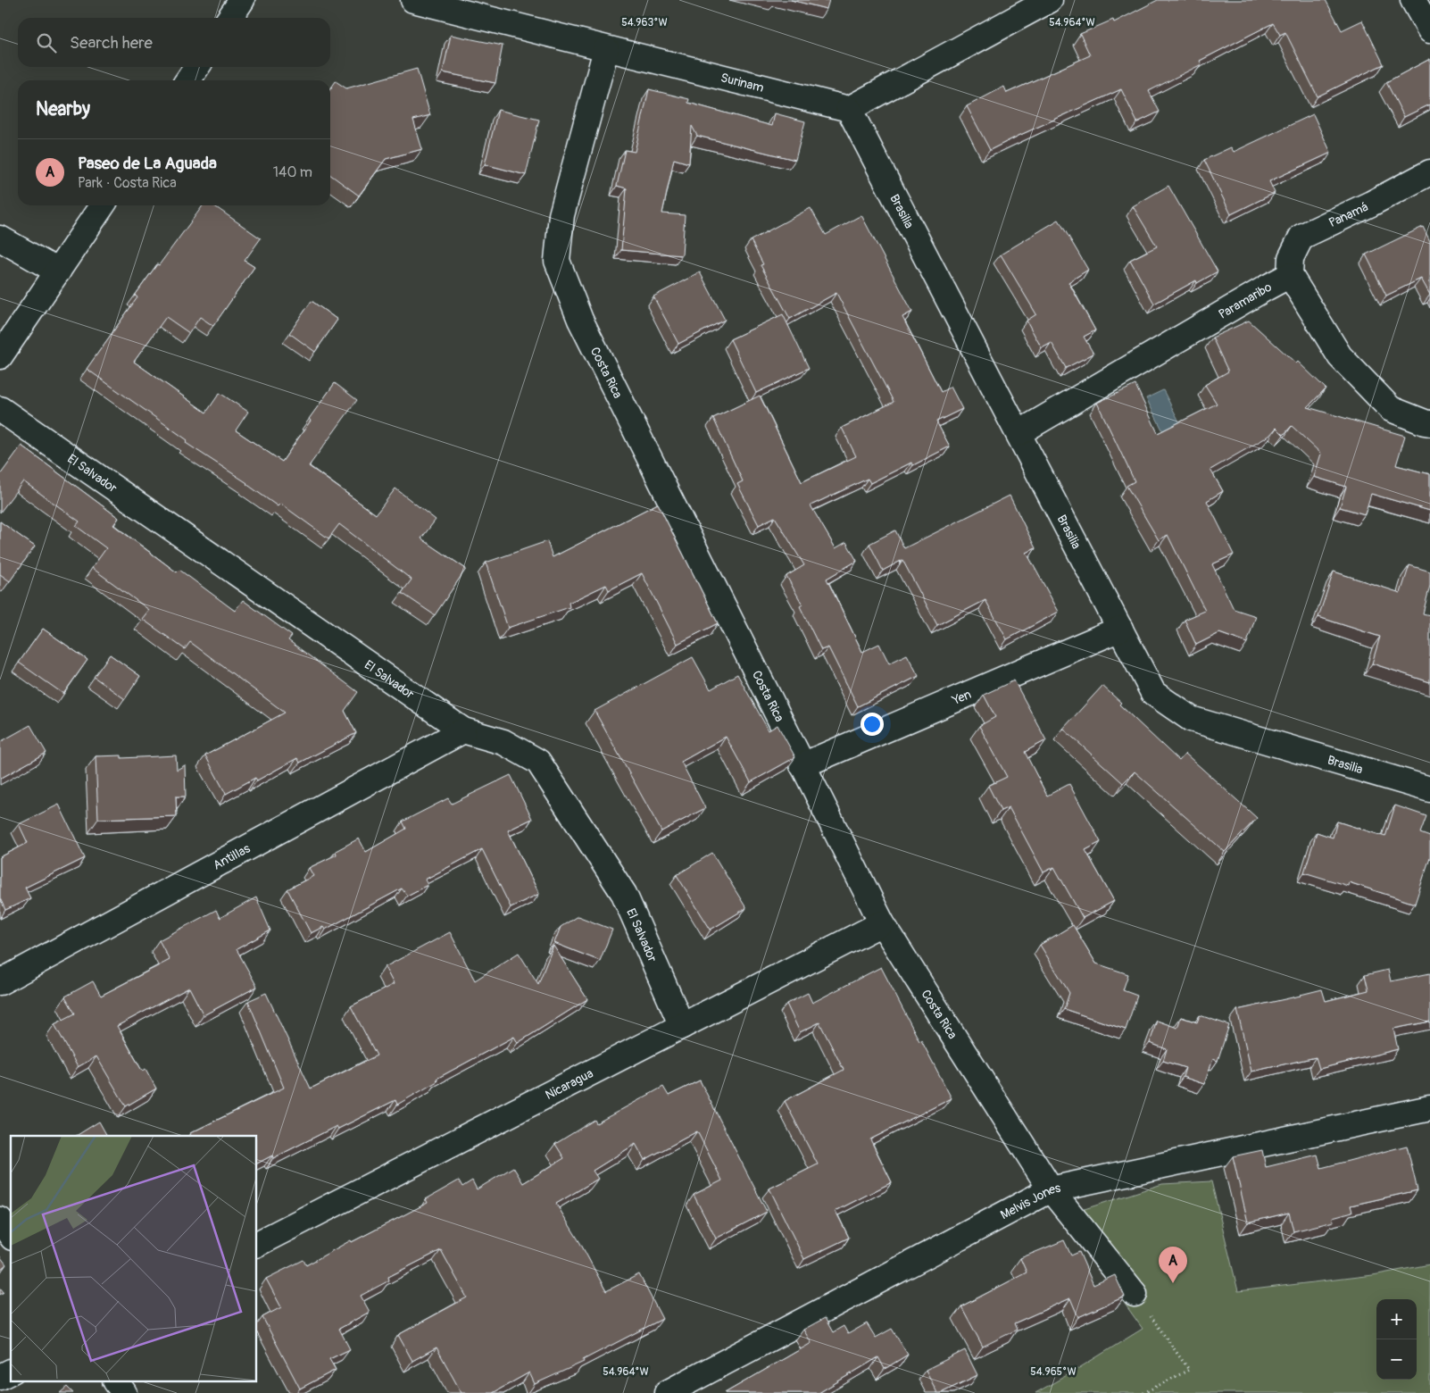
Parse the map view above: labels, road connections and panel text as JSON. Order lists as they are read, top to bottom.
{
  "streets": {
    "street": [
      "Surinam",
      "Brasilia",
      "Panamá",
      "Paramaribo",
      "Costa Rica",
      "El Salvador",
      "Yen",
      "Antillas",
      "Nicaragua",
      "Melvis Jones"
    ]
  },
  "crossings": [
    ["Surinam", "Brasilia"],
    ["Surinam", "Costa Rica"],
    ["Brasilia", "Paramaribo"],
    ["Brasilia", "Yen"],
    ["Panamá", "Paramaribo"],
    ["Costa Rica", "Yen"],
    ["Costa Rica", "Nicaragua"],
    ["Costa Rica", "Melvis Jones"],
    ["El Salvador", "Antillas"],
    ["El Salvador", "Nicaragua"]
  ],
  "page": {
    "search": "Search here",
    "heading": "Nearby",
    "list": [
      {
        "mark": "A",
        "name": "Paseo de La Aguada",
        "note": "Park · Costa Rica",
        "value": "140 m"
      }
    ],
    "pins": "A",
    "map_buttons": ["+", "−"]
  },
  "coordinates": ["54.963°W", "54.964°W", "54.965°W"]
}
